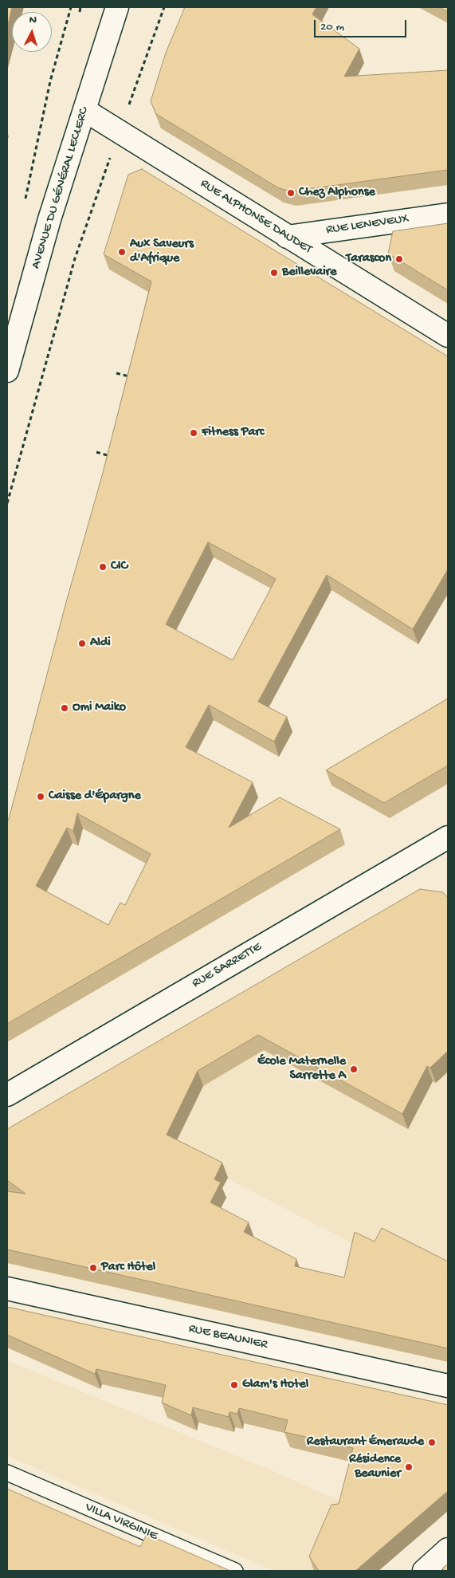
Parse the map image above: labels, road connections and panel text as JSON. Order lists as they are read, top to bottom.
{
  "streets": {
    "street": [
      "AVENUE DU GÉNÉRAL LECLERC",
      "RUE ALPHONSE DAUDET",
      "RUE LENEVEUX",
      "RUE SARRETTE",
      "RUE BEAUNIER"
    ],
    "lane": ["VILLA VIRGINIE"]
  },
  "crossings": [
    ["AVENUE DU GÉNÉRAL LECLERC", "RUE ALPHONSE DAUDET"],
    ["RUE ALPHONSE DAUDET", "RUE LENEVEUX"]
  ],
  "places": [
    "Chez Alphonse",
    "Aux Saveurs d'Afrique",
    "Tarascon",
    "Beillevaire",
    "Fitness Parc",
    "CIC",
    "Aldi",
    "Omi Maiko",
    "Caisse d'Épargne",
    "École Maternelle Sarrette A",
    "Parc Hôtel",
    "Glam's Hotel",
    "Restaurant Émeraude",
    "Résidence Beaunier"
  ],
  "scale_bar": "20 m",
  "north": "top"
}
